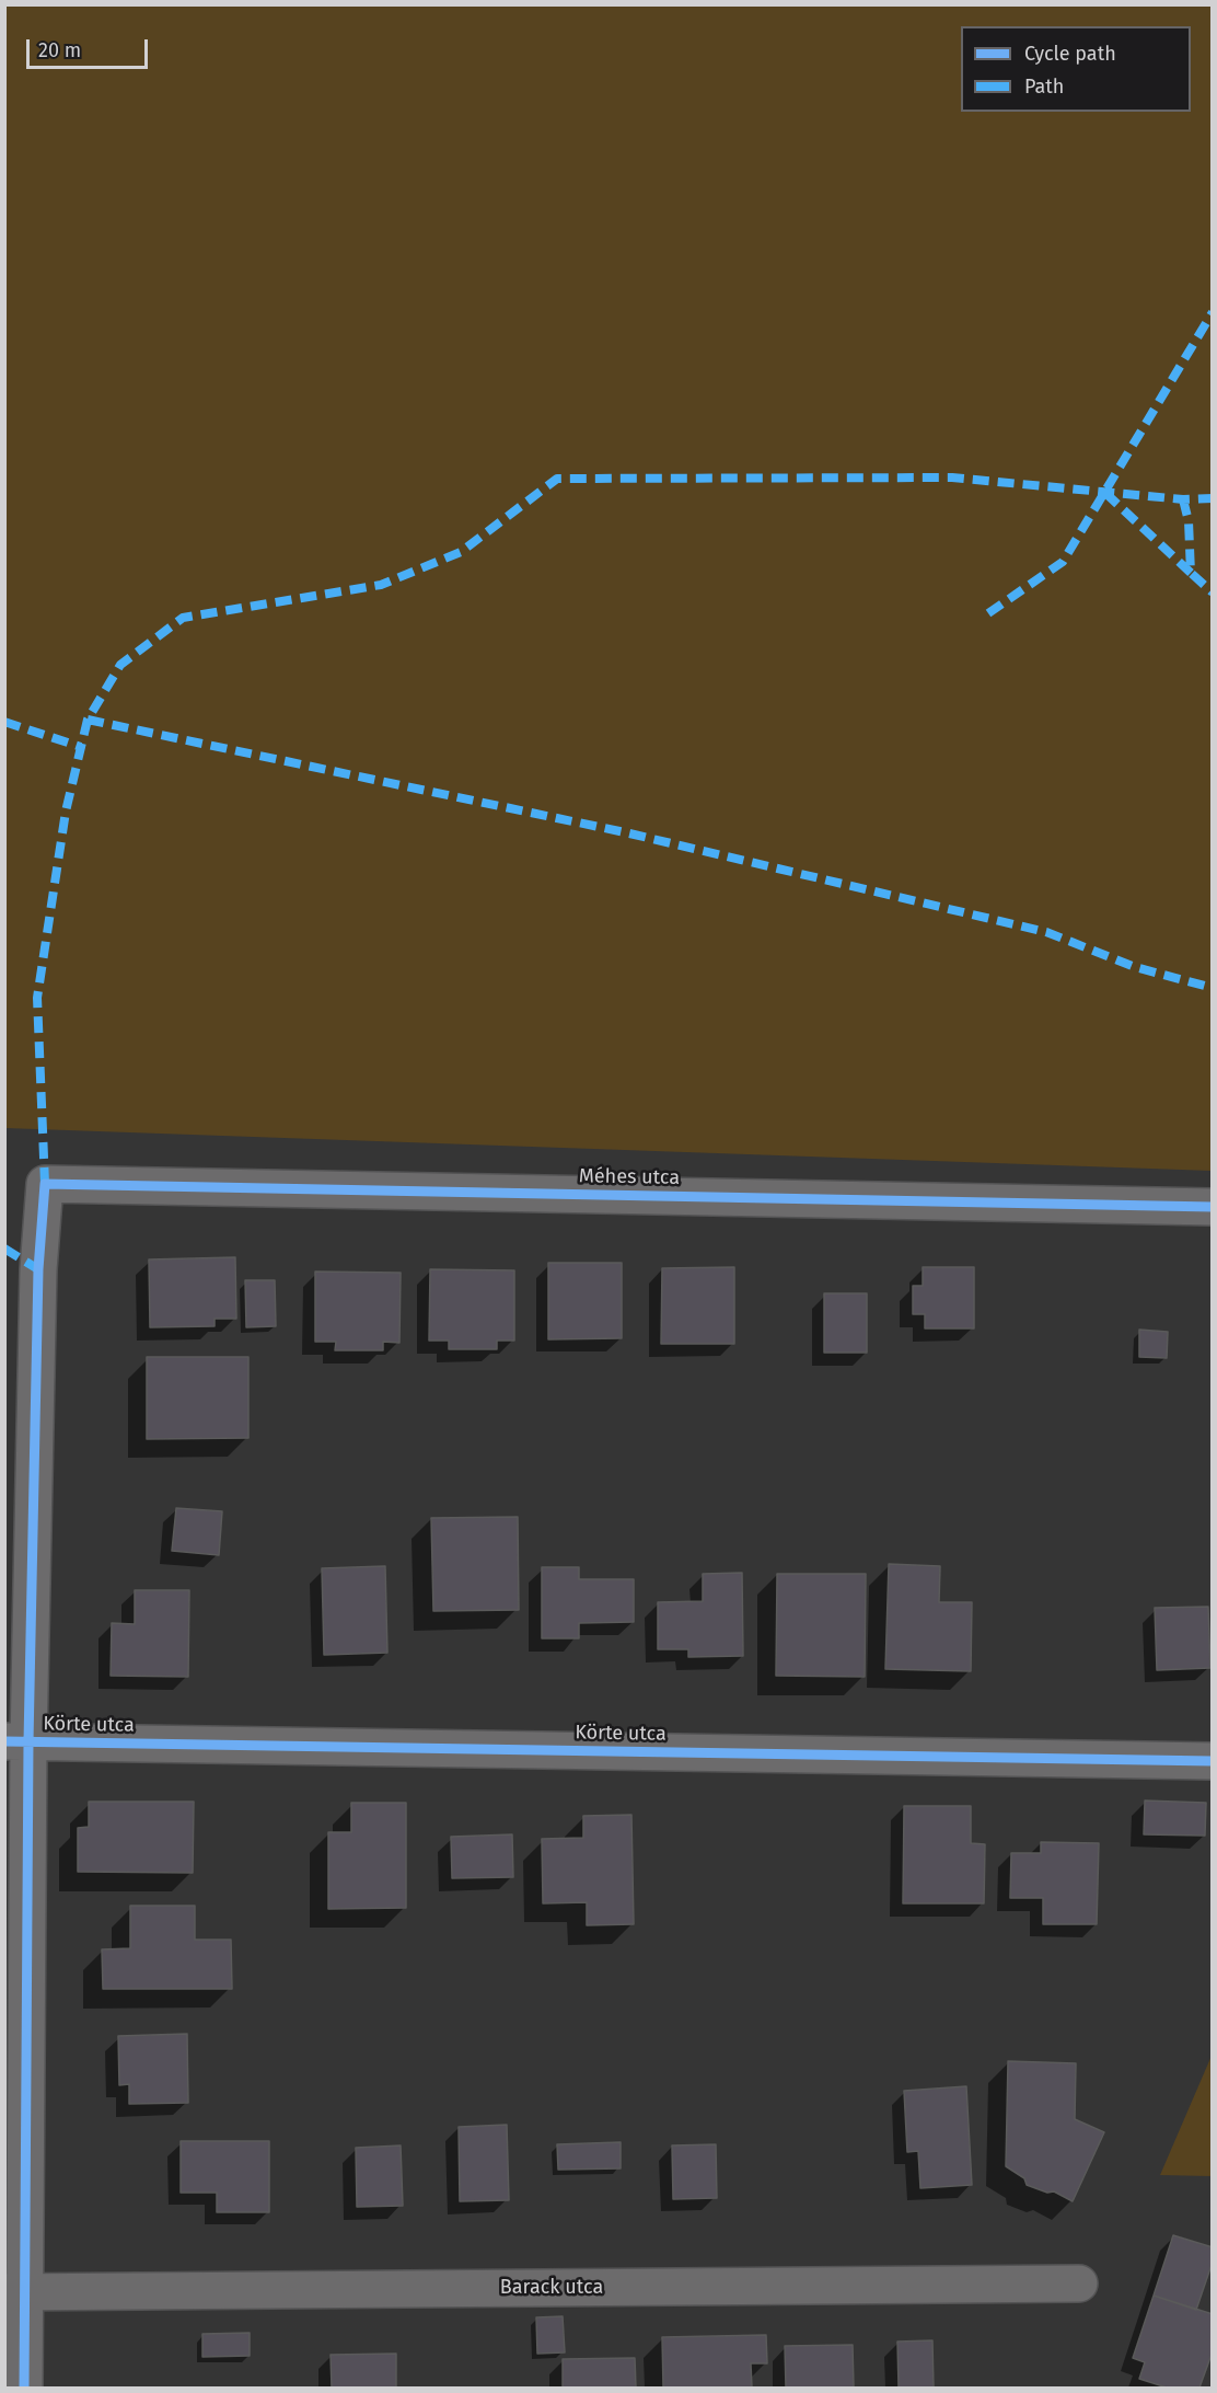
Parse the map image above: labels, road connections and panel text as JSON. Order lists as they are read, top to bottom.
{
  "streets": {
    "street": ["Méhes utca", "Körte utca", "Barack utca"]
  },
  "crossings": [
    ["Méhes utca", "Körte utca"]
  ],
  "legend": ["Cycle path", "Path"],
  "scale_bar": "20 m"
}
